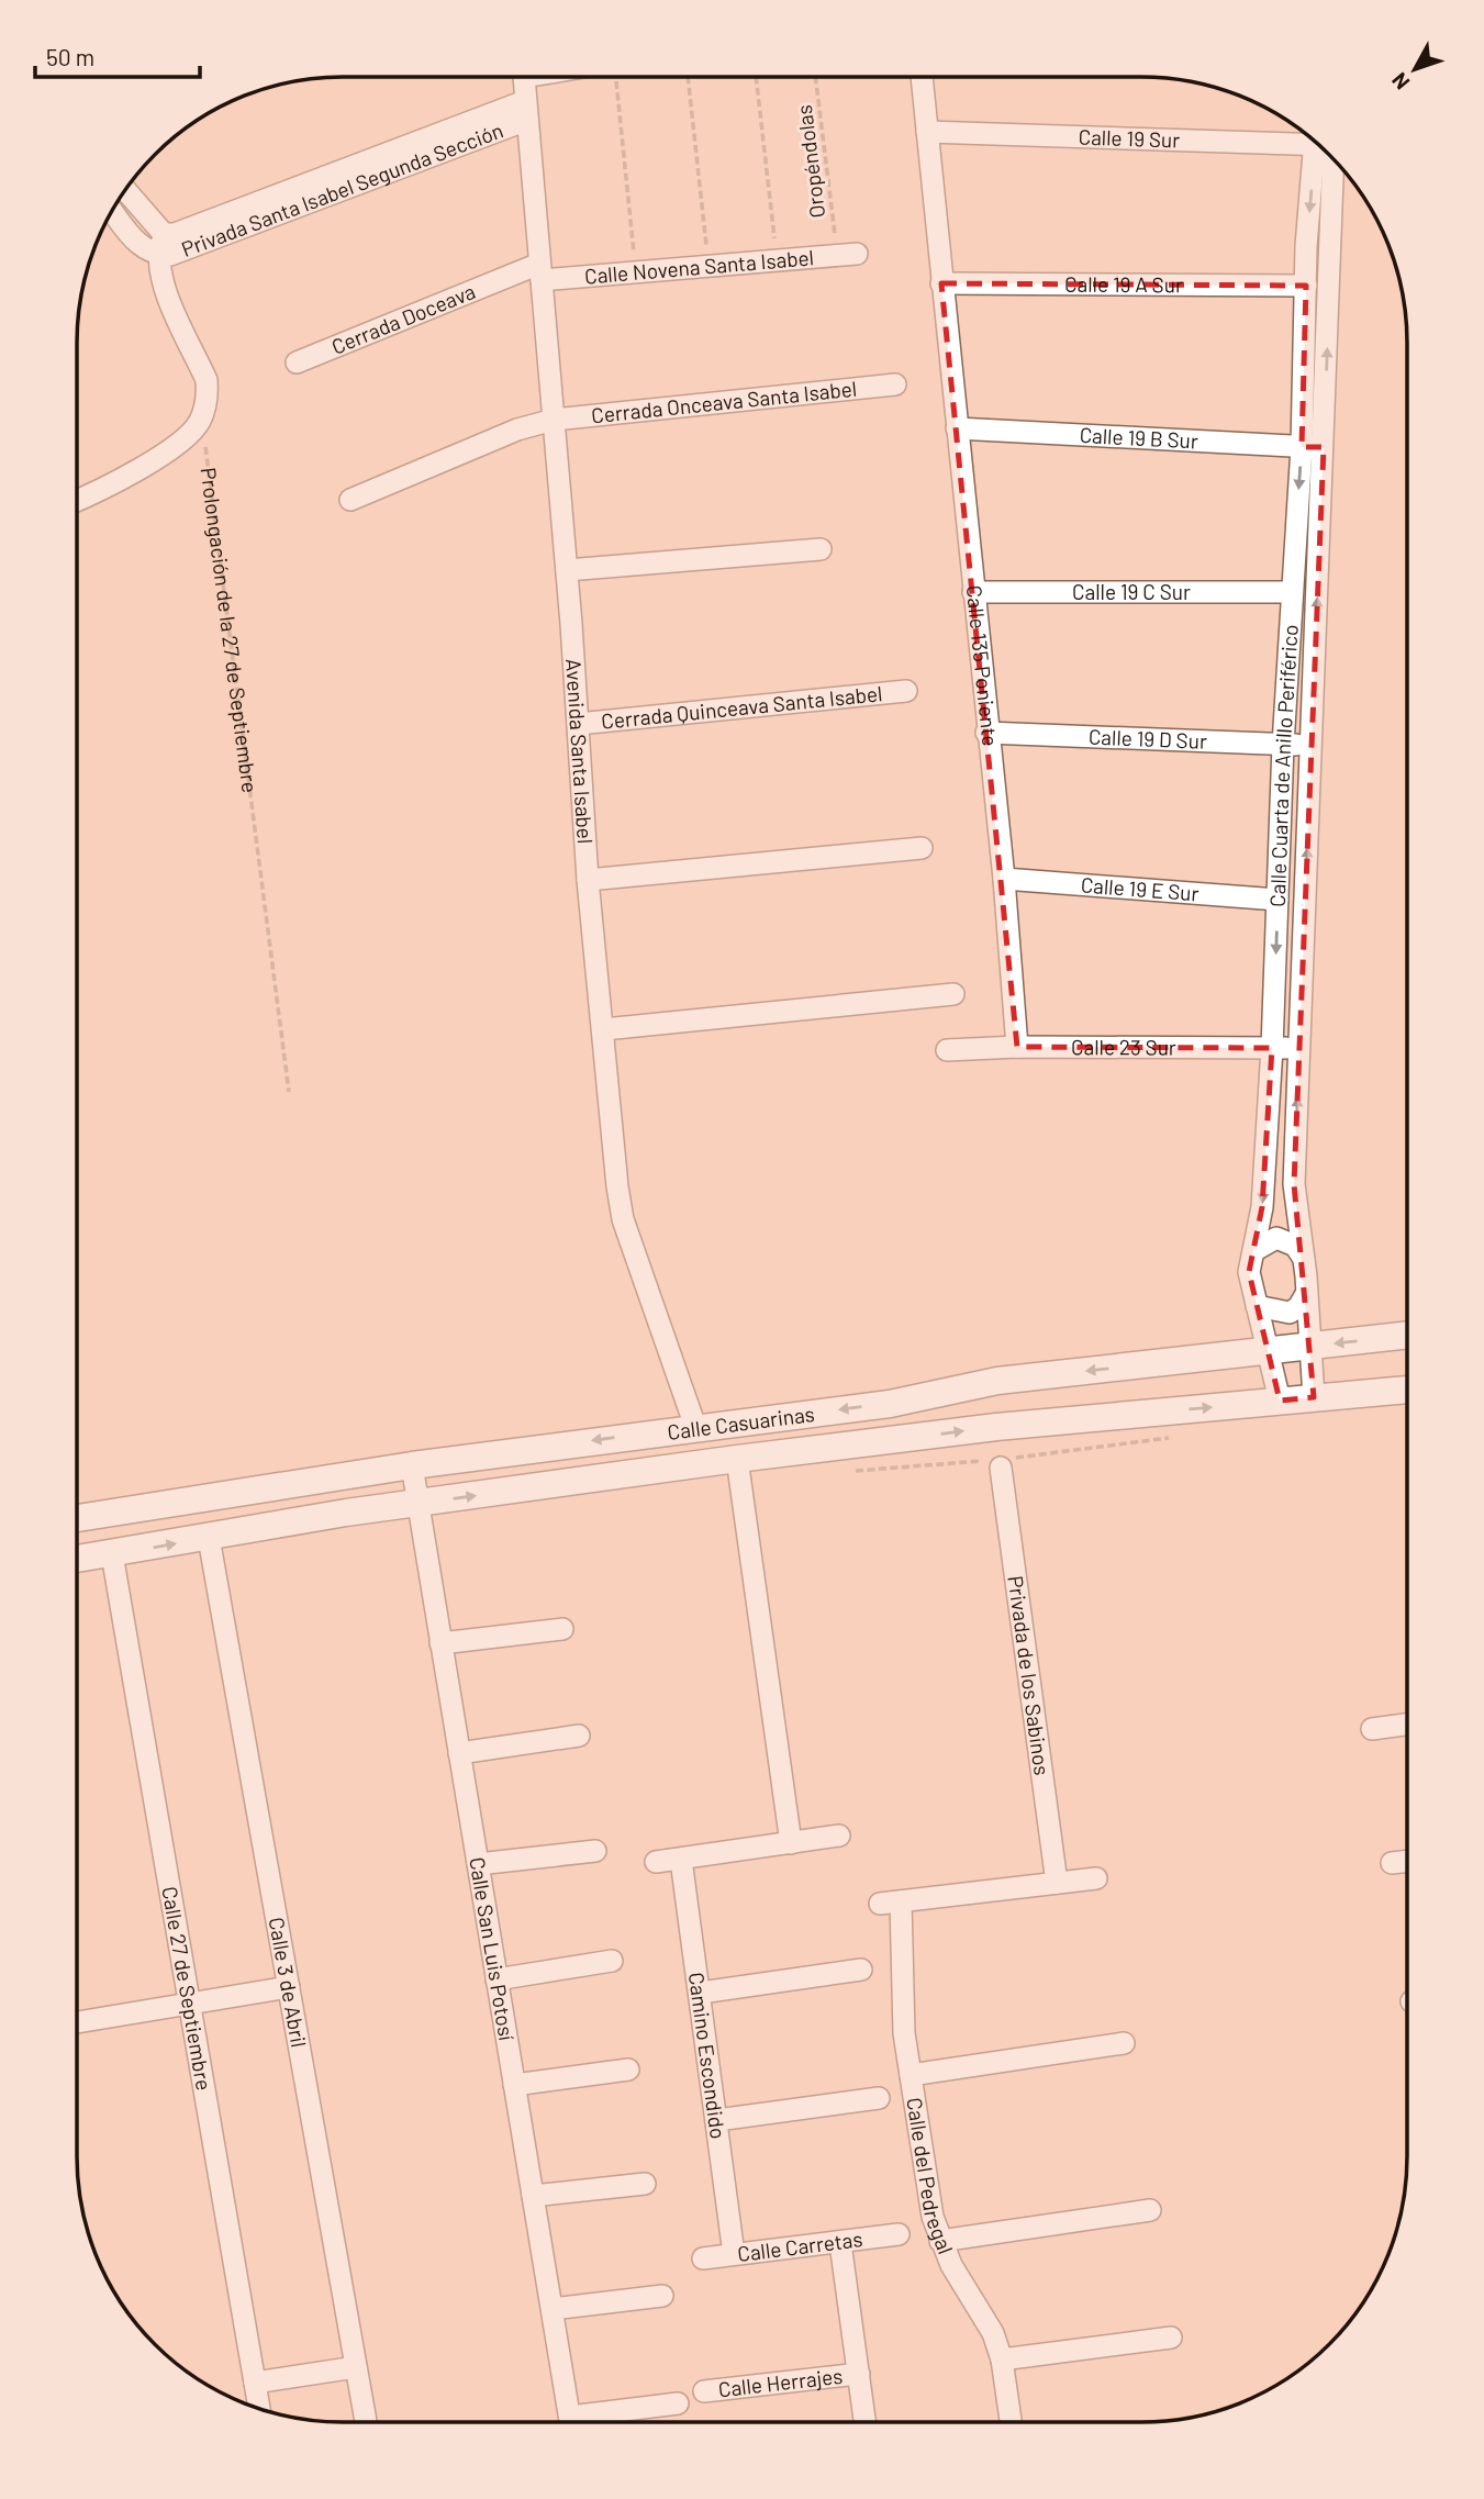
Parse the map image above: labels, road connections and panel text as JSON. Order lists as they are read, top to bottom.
{
  "streets": {
    "main road": ["Calle Casuarinas"],
    "street": [
      "Calle 19 Sur",
      "Privada Santa Isabel Segunda Sección",
      "Calle Novena Santa Isabel",
      "Calle 19 A Sur",
      "Cerrada Doceava",
      "Cerrada Onceava Santa Isabel",
      "Calle 19 B Sur",
      "Calle 19 C Sur",
      "Calle 135 Poniente",
      "Cerrada Quinceava Santa Isabel",
      "Calle 19 D Sur",
      "Avenida Santa Isabel",
      "Calle Cuarta de Anillo Periférico",
      "Calle 19 E Sur",
      "Calle 23 Sur",
      "Privada de los Sabinos",
      "Calle San Luis Potosí",
      "Calle 3 de Abril",
      "Calle 27 de Septiembre",
      "Camino Escondido",
      "Calle del Pedregal",
      "Calle Carretas",
      "Calle Herrajes"
    ],
    "path": ["Oropéndolas", "Prolongación de la 27 de Septiembre"]
  },
  "crossings": [
    ["Calle 19 Sur", "Calle 135 Poniente"],
    ["Oropéndolas", "Calle Novena Santa Isabel"],
    ["Privada Santa Isabel Segunda Sección", "Avenida Santa Isabel"],
    ["Calle Novena Santa Isabel", "Cerrada Doceava"],
    ["Calle Novena Santa Isabel", "Avenida Santa Isabel"],
    ["Calle 19 A Sur", "Calle 135 Poniente"],
    ["Calle 19 A Sur", "Calle Cuarta de Anillo Periférico"],
    ["Cerrada Onceava Santa Isabel", "Avenida Santa Isabel"],
    ["Calle 19 B Sur", "Calle 135 Poniente"],
    ["Calle 19 B Sur", "Calle Cuarta de Anillo Periférico"],
    ["Calle 19 C Sur", "Calle 135 Poniente"],
    ["Calle 19 C Sur", "Calle Cuarta de Anillo Periférico"],
    ["Calle 135 Poniente", "Calle 19 D Sur"],
    ["Calle 135 Poniente", "Calle 19 E Sur"],
    ["Calle 135 Poniente", "Calle 23 Sur"],
    ["Cerrada Quinceava Santa Isabel", "Avenida Santa Isabel"],
    ["Calle 19 D Sur", "Calle Cuarta de Anillo Periférico"],
    ["Avenida Santa Isabel", "Calle Casuarinas"],
    ["Calle Cuarta de Anillo Periférico", "Calle 19 E Sur"],
    ["Calle Cuarta de Anillo Periférico", "Calle 23 Sur"],
    ["Calle Cuarta de Anillo Periférico", "Calle Casuarinas"],
    ["Calle Casuarinas", "Calle San Luis Potosí"],
    ["Calle Casuarinas", "Calle 3 de Abril"],
    ["Calle Casuarinas", "Calle 27 de Septiembre"],
    ["Privada de los Sabinos", "Calle del Pedregal"],
    ["Camino Escondido", "Calle Carretas"]
  ],
  "scale_bar": "50 m",
  "north": "bottom left"
}
